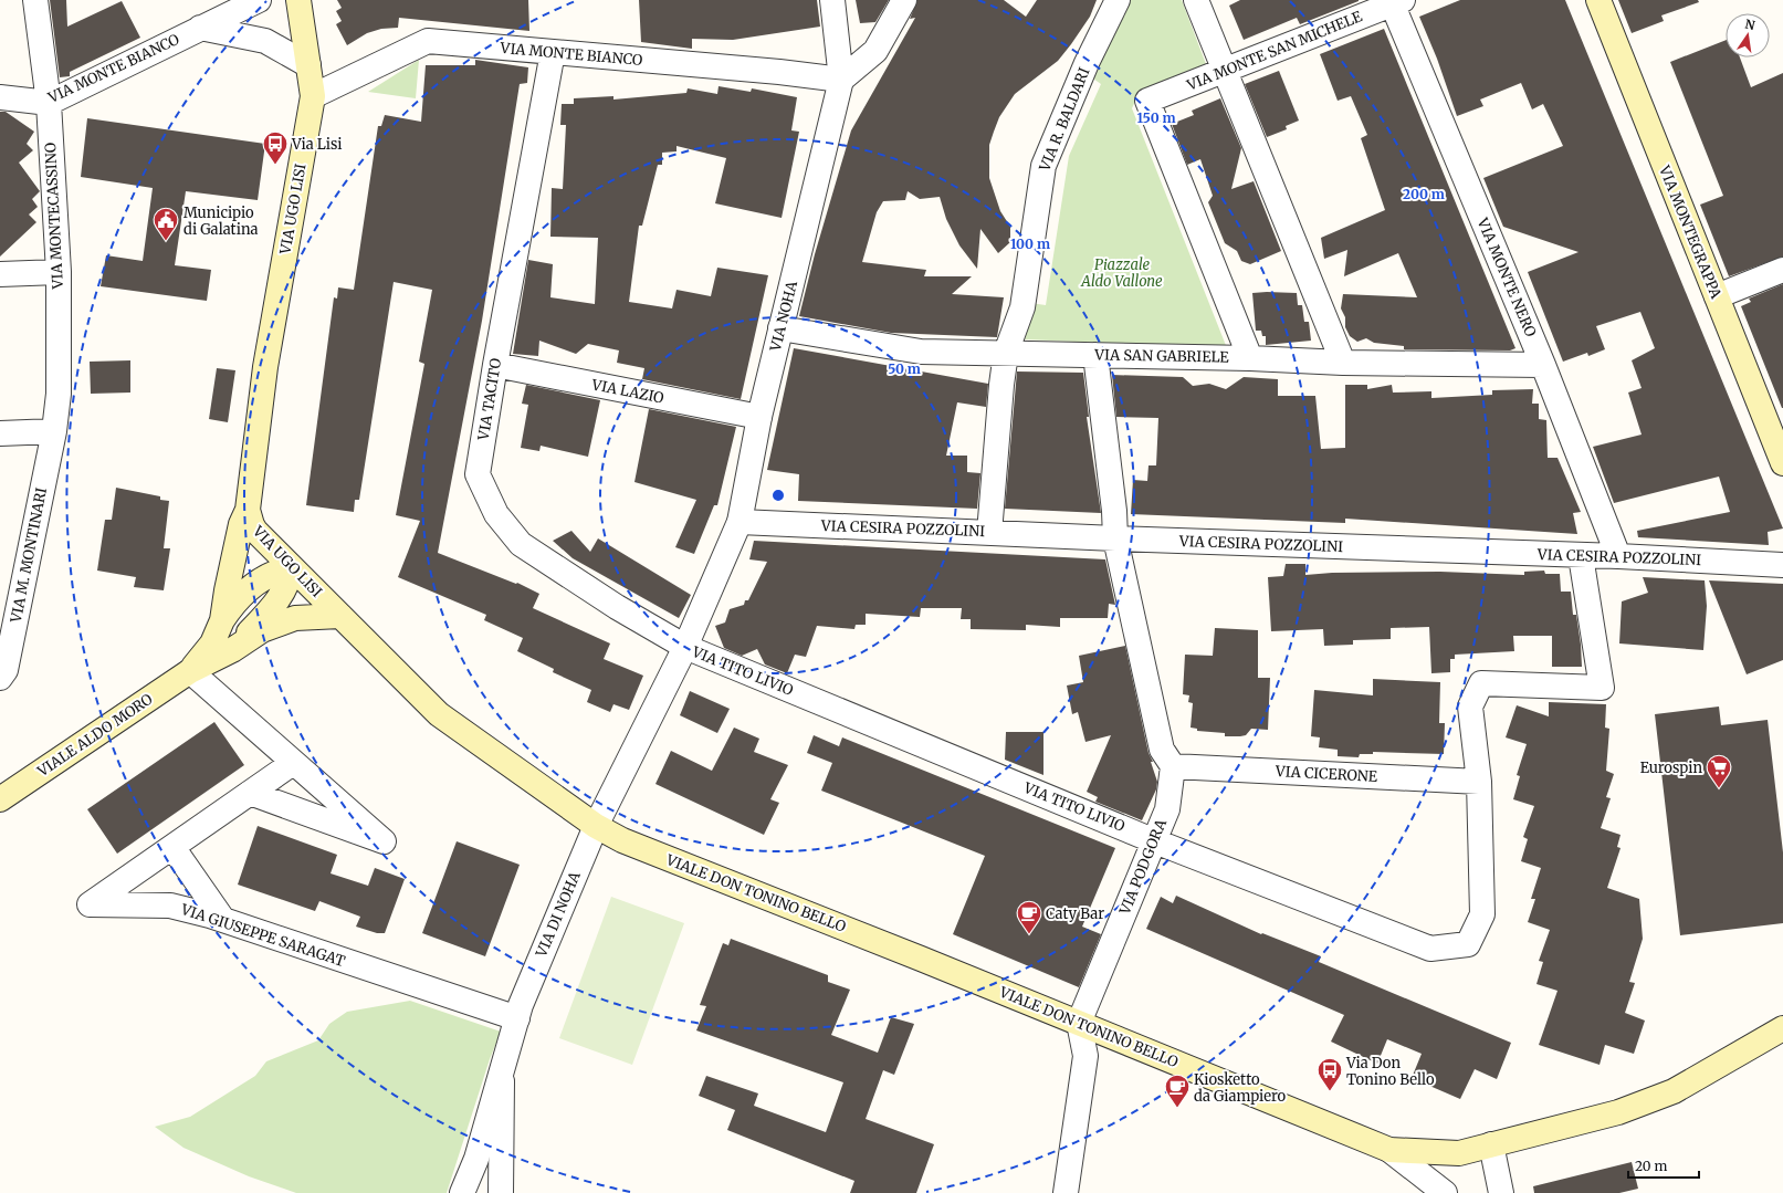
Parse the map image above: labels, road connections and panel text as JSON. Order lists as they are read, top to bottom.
{
  "streets": {
    "main road": [
      "VIA UGO LISI",
      "VIA MONTEGRAPPA",
      "VIALE ALDO MORO",
      "VIALE DON TONINO BELLO"
    ],
    "street": [
      "VIA MONTE SAN MICHELE",
      "VIA MONTE BIANCO",
      "VIA R. BALDARI",
      "VIA MONTECASSINO",
      "VIA MONTE NERO",
      "VIA NOHA",
      "VIA SAN GABRIELE",
      "VIA LAZIO",
      "VIA TACITO",
      "VIA CESIRA POZZOLINI",
      "VIA M. MONTINARI",
      "VIA TITO LIVIO",
      "VIA CICERONE",
      "VIA PODGORA",
      "VIA DI NOHA",
      "VIA GIUSEPPE SARAGAT"
    ]
  },
  "crossings": [
    ["VIA MONTE SAN MICHELE", "VIA MONTE NERO"],
    ["VIA MONTE SAN MICHELE", "VIA SAN GABRIELE"],
    ["VIA MONTE BIANCO", "VIA UGO LISI"],
    ["VIA MONTE BIANCO", "VIA MONTECASSINO"],
    ["VIA MONTE BIANCO", "VIA NOHA"],
    ["VIA MONTE BIANCO", "VIA TACITO"],
    ["VIA R. BALDARI", "VIA SAN GABRIELE"],
    ["VIA R. BALDARI", "VIA CESIRA POZZOLINI"],
    ["VIA UGO LISI", "VIALE ALDO MORO"],
    ["VIA UGO LISI", "VIALE DON TONINO BELLO"],
    ["VIA UGO LISI", "VIA DI NOHA"],
    ["VIA MONTECASSINO", "VIA M. MONTINARI"],
    ["VIA MONTE NERO", "VIA SAN GABRIELE"],
    ["VIA MONTE NERO", "VIA CESIRA POZZOLINI"],
    ["VIA NOHA", "VIA SAN GABRIELE"],
    ["VIA NOHA", "VIA LAZIO"],
    ["VIA NOHA", "VIA TACITO"],
    ["VIA NOHA", "VIA CESIRA POZZOLINI"],
    ["VIA NOHA", "VIA TITO LIVIO"],
    ["VIA NOHA", "VIA DI NOHA"],
    ["VIA LAZIO", "VIA TACITO"],
    ["VIA TACITO", "VIA TITO LIVIO"],
    ["VIA TACITO", "VIA DI NOHA"],
    ["VIA TITO LIVIO", "VIA CICERONE"],
    ["VIA TITO LIVIO", "VIA PODGORA"],
    ["VIA TITO LIVIO", "VIA DI NOHA"],
    ["VIA CICERONE", "VIA PODGORA"],
    ["VIA PODGORA", "VIALE DON TONINO BELLO"],
    ["VIALE DON TONINO BELLO", "VIA DI NOHA"],
    ["VIA DI NOHA", "VIA GIUSEPPE SARAGAT"]
  ],
  "parks": ["Piazzale Aldo Vallone"],
  "places": {
    "bus stop": ["Via Lisi", "Via Don Tonino Bello"],
    "public building": ["Municipio di Galatina"],
    "supermarket": ["Eurospin"],
    "cafe": ["Caty Bar", "Kiosketto da Giampiero"]
  },
  "scale_bar": "20 m",
  "north": "top",
  "rings": [
    "150 m",
    "200 m",
    "100 m",
    "50 m"
  ]
}
